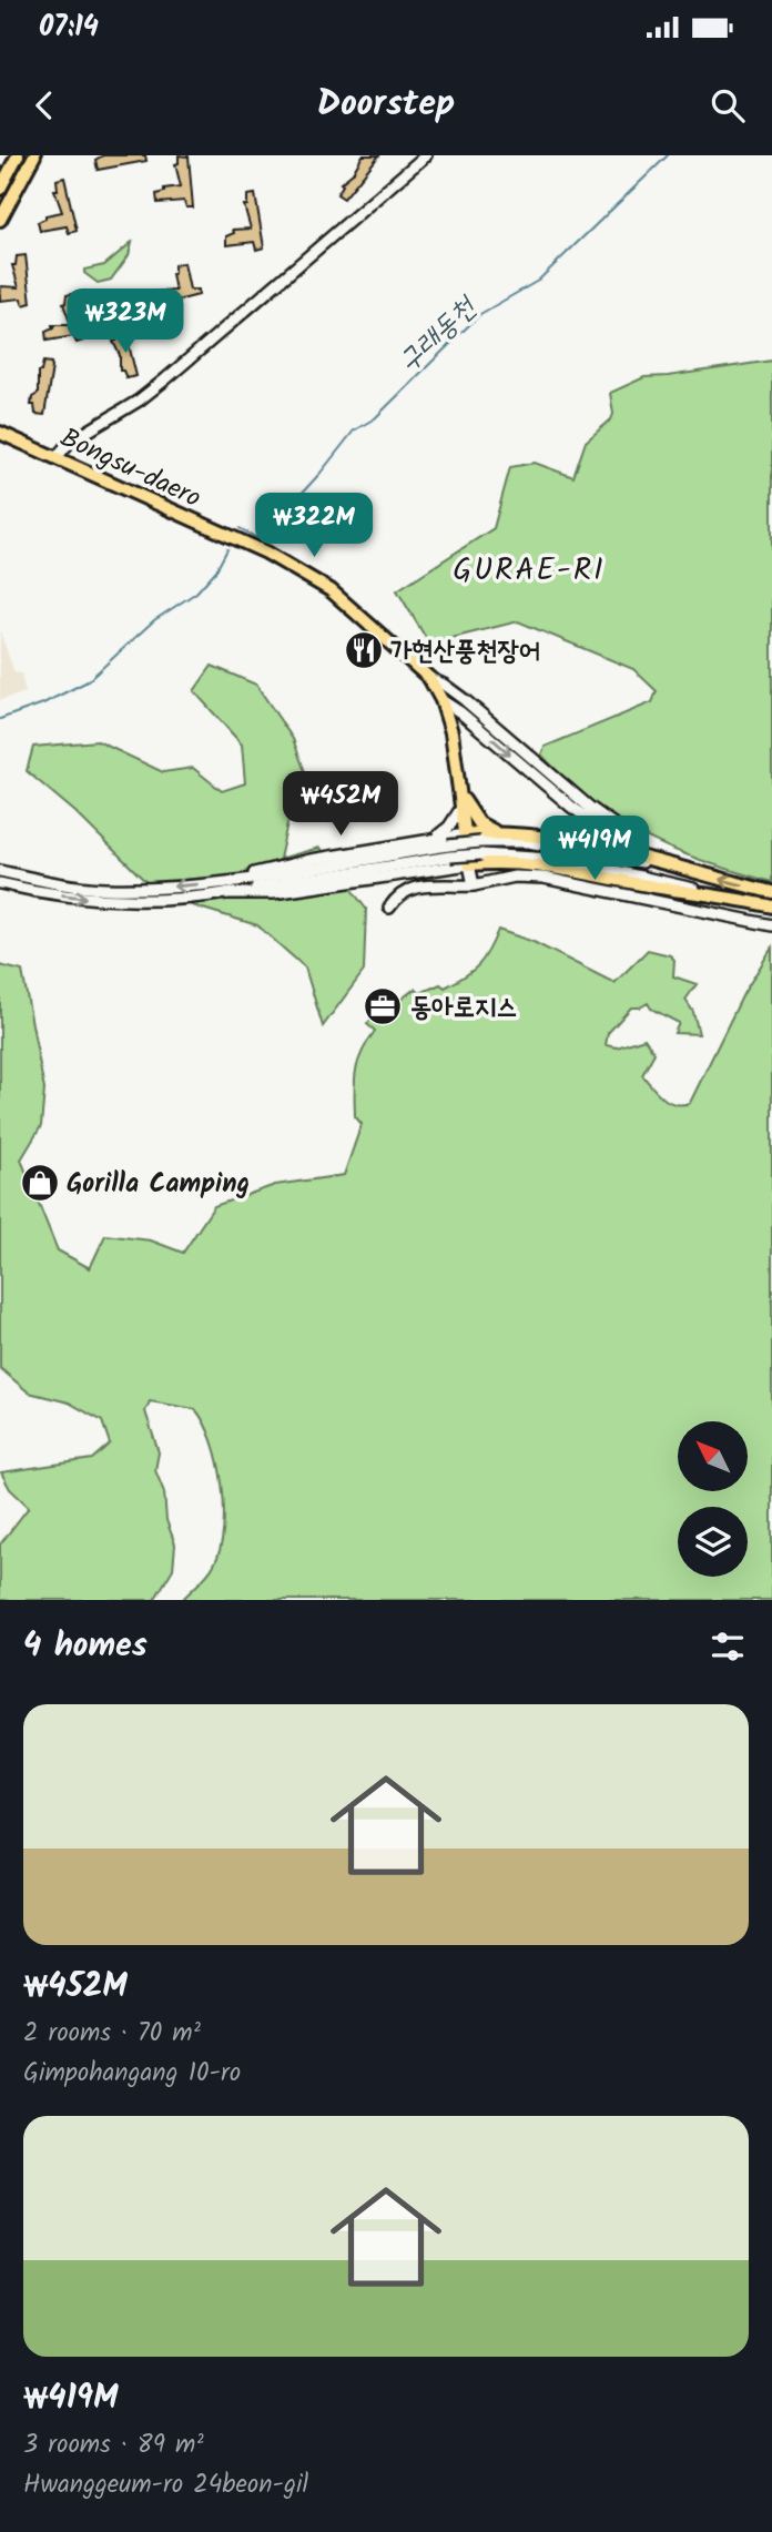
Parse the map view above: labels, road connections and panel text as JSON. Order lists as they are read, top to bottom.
{
  "streets": {
    "main road": ["Bongsu-daero"]
  },
  "districts": ["GURAE-RI"],
  "water": ["구래동천"],
  "places": {
    "restaurant": ["가현산풍천장어"],
    "office": ["동아로지스"],
    "shop": ["Gorilla Camping"]
  },
  "north": "top left",
  "page": {
    "status": "07:14",
    "header": "Doorstep",
    "price": [
      "₩323M",
      "₩322M",
      "₩452M",
      "₩419M"
    ],
    "heading": "4 homes",
    "list": [
      {
        "name": "₩452M",
        "note": "2 rooms · 70 m² · Gimpohangang 10-ro"
      },
      {
        "name": "₩419M",
        "note": "3 rooms · 89 m² · Hwanggeum-ro 24beon-gil"
      }
    ]
  }
}
